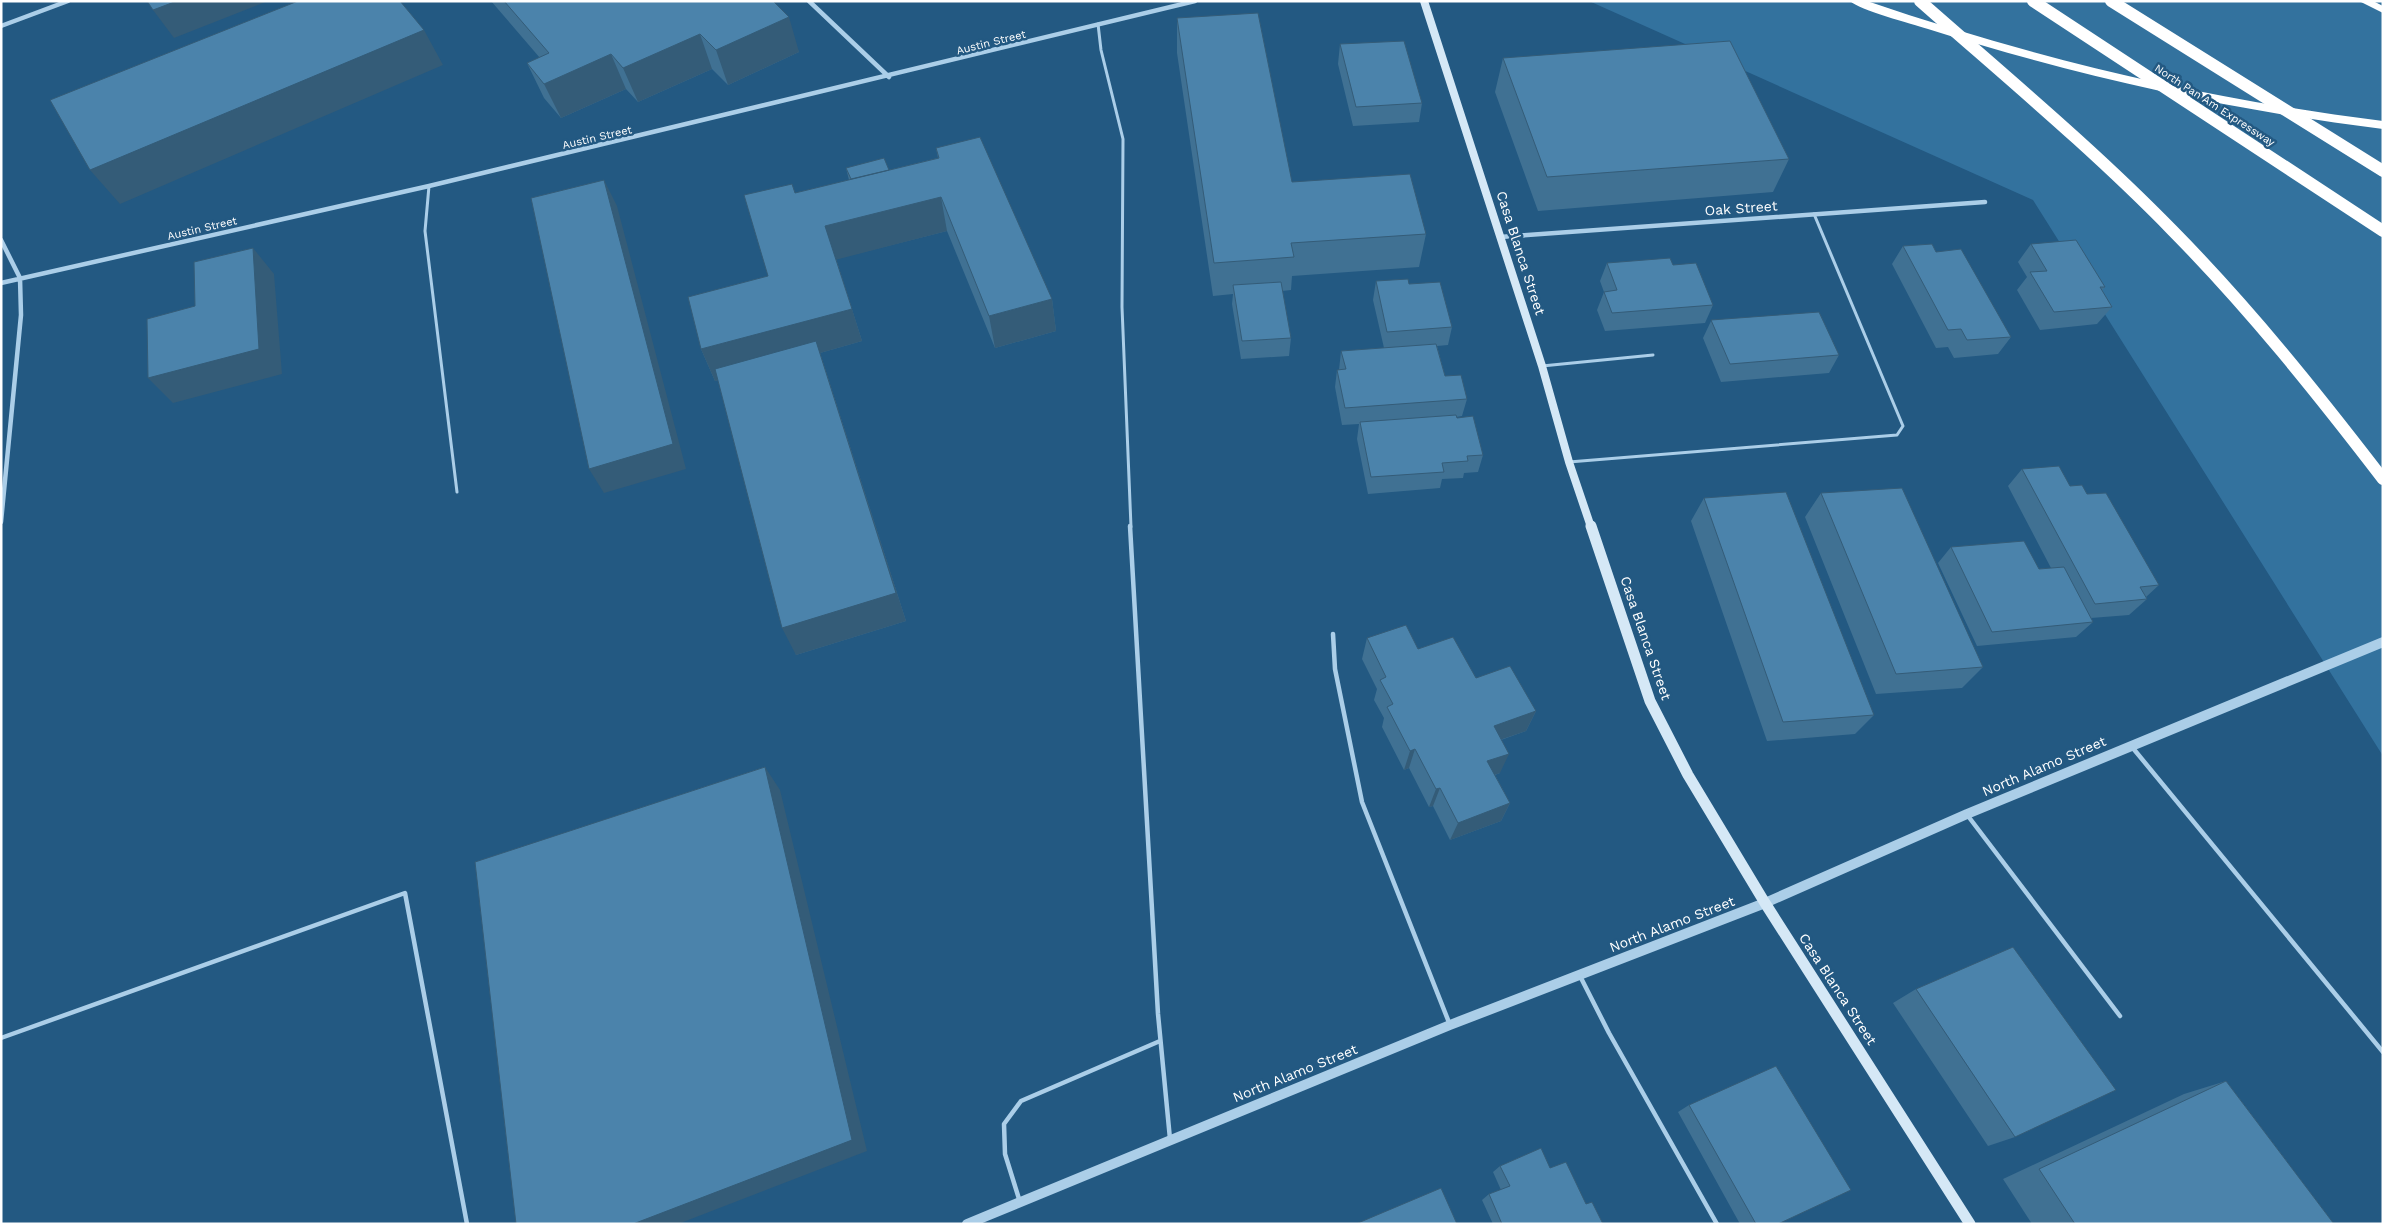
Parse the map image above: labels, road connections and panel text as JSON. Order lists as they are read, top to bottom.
{
  "streets": {
    "highway": ["North Pan Am Expressway"],
    "main road": ["Casa Blanca Street"],
    "street": ["Austin Street", "Oak Street", "North Alamo Street"]
  },
  "crossings": [
    ["Oak Street", "Casa Blanca Street"],
    ["Casa Blanca Street", "North Alamo Street"]
  ]
}
